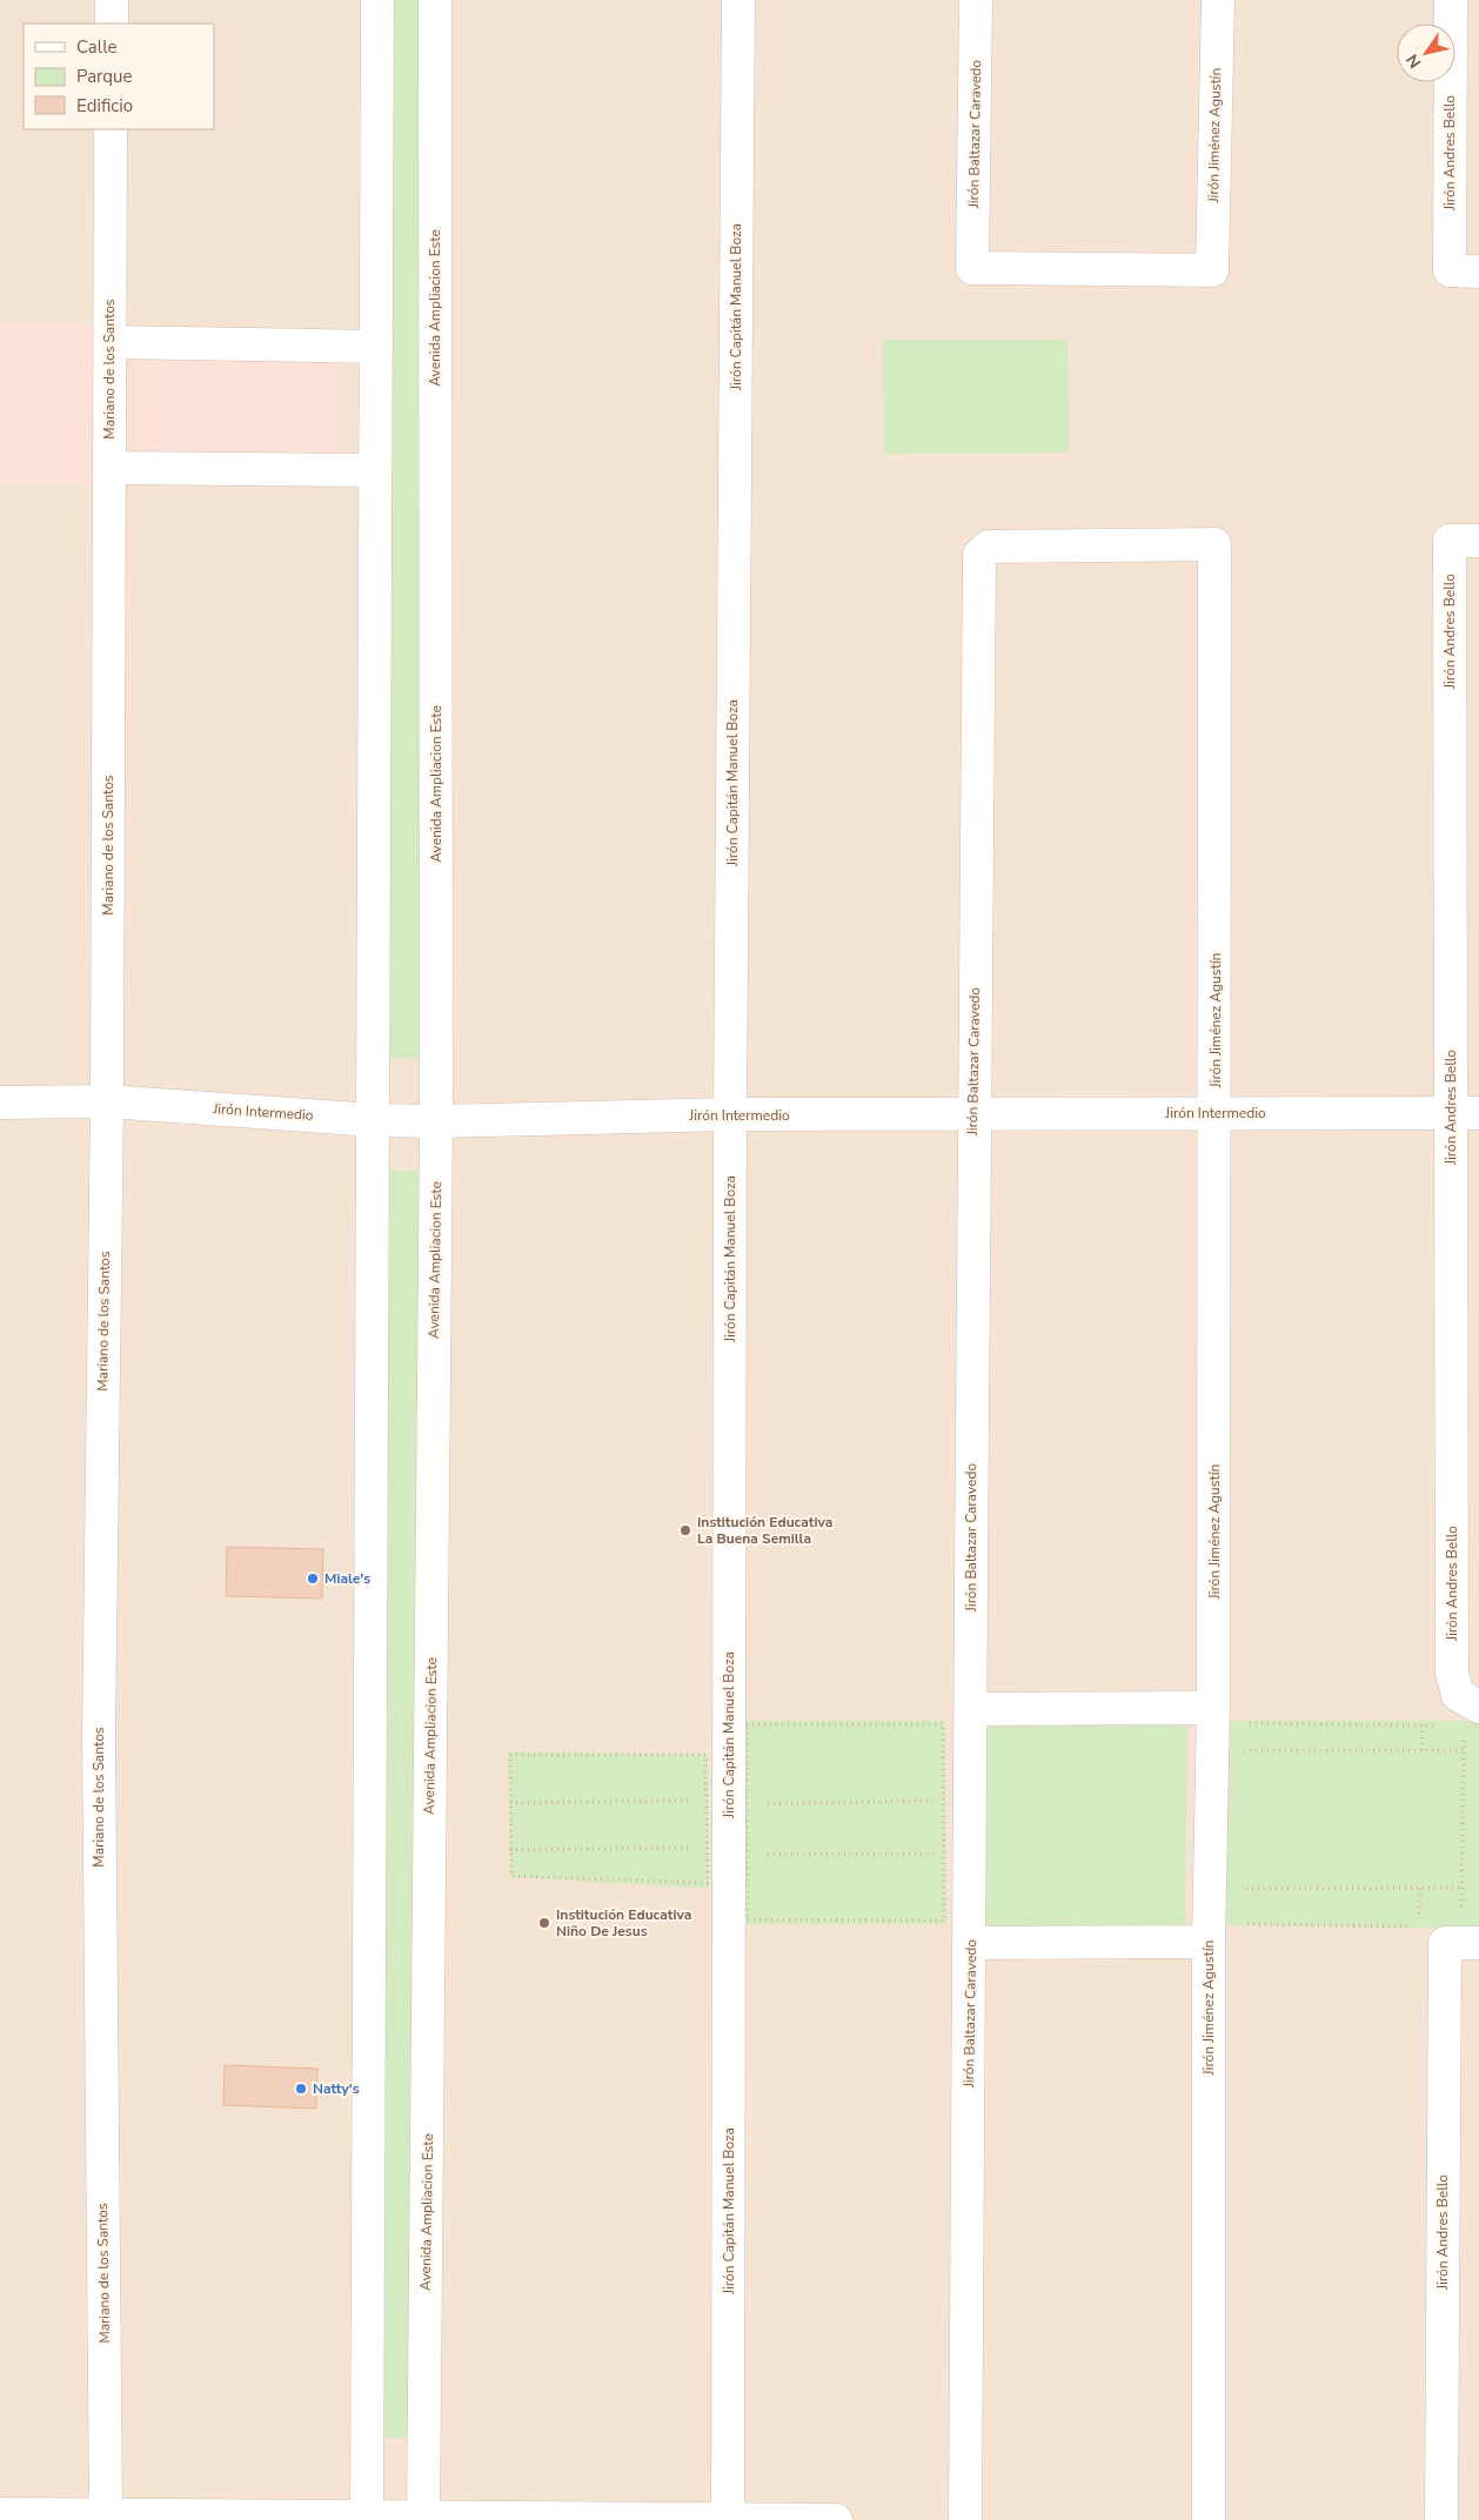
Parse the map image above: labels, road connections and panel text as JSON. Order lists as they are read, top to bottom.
{
  "streets": {
    "street": [
      "Jirón Baltazar Caravedo",
      "Jirón Jiménez Agustín",
      "Jirón Andres Bello",
      "Jirón Capitán Manuel Boza",
      "Avenida Ampliacion Este",
      "Mariano de los Santos",
      "Jirón Intermedio"
    ]
  },
  "crossings": [
    ["Jirón Baltazar Caravedo", "Jirón Jiménez Agustín"],
    ["Jirón Baltazar Caravedo", "Jirón Intermedio"],
    ["Jirón Jiménez Agustín", "Jirón Intermedio"],
    ["Jirón Andres Bello", "Jirón Intermedio"],
    ["Jirón Capitán Manuel Boza", "Jirón Intermedio"],
    ["Avenida Ampliacion Este", "Jirón Intermedio"],
    ["Mariano de los Santos", "Jirón Intermedio"]
  ],
  "places": [
    "Institución Educativa La Buena Semilla",
    "Miale's",
    "Institución Educativa Niño De Jesus",
    "Natty's"
  ],
  "legend": ["Calle", "Parque", "Edificio"],
  "north": "bottom left"
}
